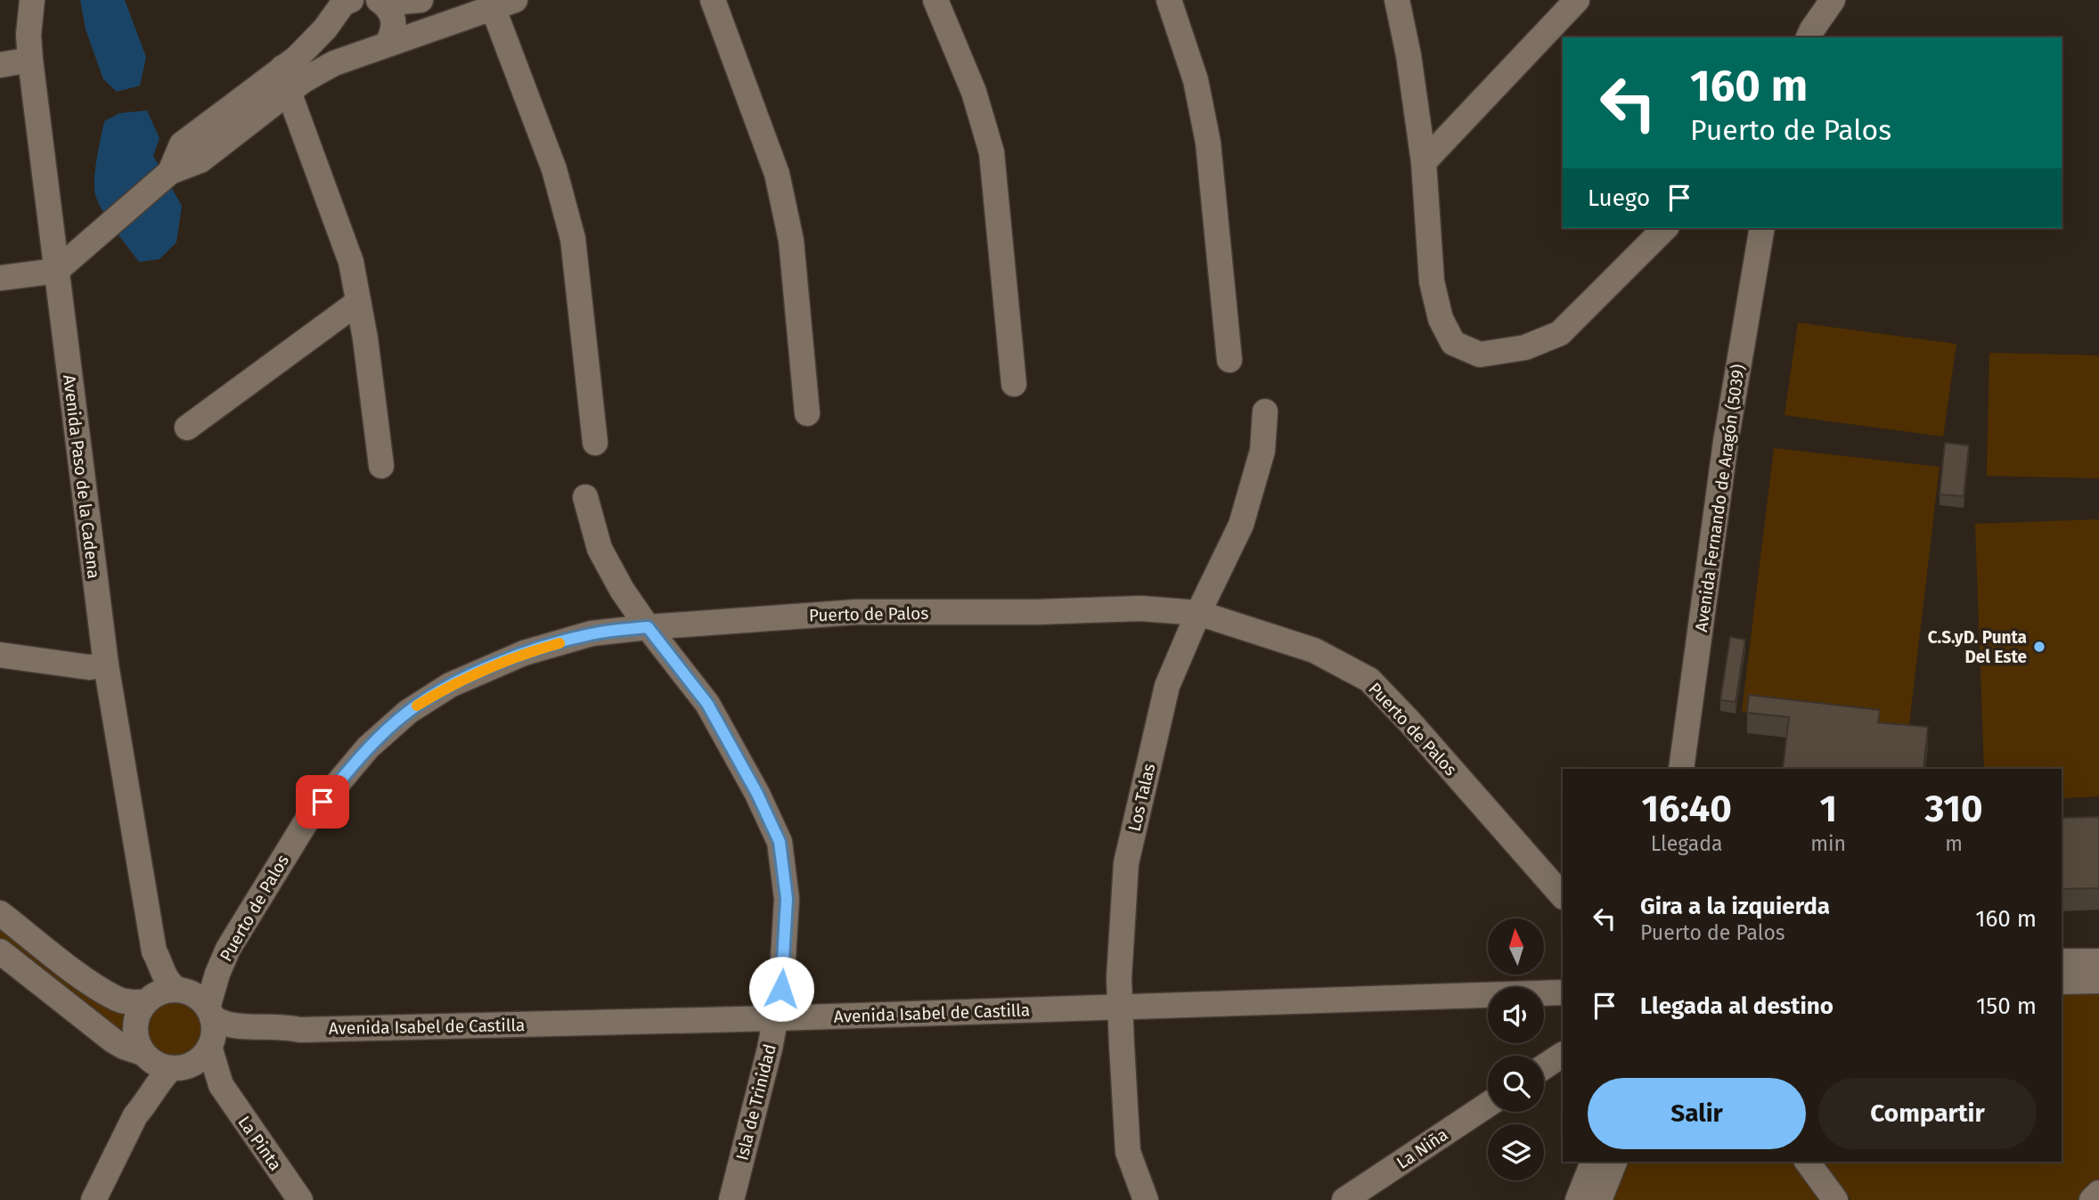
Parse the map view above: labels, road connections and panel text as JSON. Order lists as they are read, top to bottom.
{
  "streets": {
    "street": [
      "Avenida Paso de la Cadena",
      "Avenida Fernando de Aragón (5039)",
      "Puerto de Palos",
      "Los Talas",
      "Avenida Isabel de Castilla",
      "Isla de Trinidad",
      "La Pinta",
      "La Niña"
    ]
  },
  "crossings": [
    ["Avenida Paso de la Cadena", "Puerto de Palos"],
    ["Avenida Paso de la Cadena", "La Pinta"],
    ["Puerto de Palos", "Los Talas"],
    ["Puerto de Palos", "Isla de Trinidad"],
    ["Puerto de Palos", "La Pinta"],
    ["Los Talas", "Avenida Isabel de Castilla"],
    ["Avenida Isabel de Castilla", "Isla de Trinidad"]
  ],
  "places": ["C.S.yD. Punta Del Este"],
  "north": "top",
  "page": {
    "turn": ["160 m", "Puerto de Palos"],
    "then": "Luego",
    "eta": [
      "16:40",
      "Llegada",
      "1",
      "min",
      "310",
      "m"
    ],
    "list": [
      {
        "name": "Gira a la izquierda",
        "note": "Puerto de Palos",
        "value": "160 m"
      },
      {
        "name": "Llegada al destino",
        "value": "150 m"
      }
    ],
    "buttons": ["Salir", "Compartir"]
  }
}
